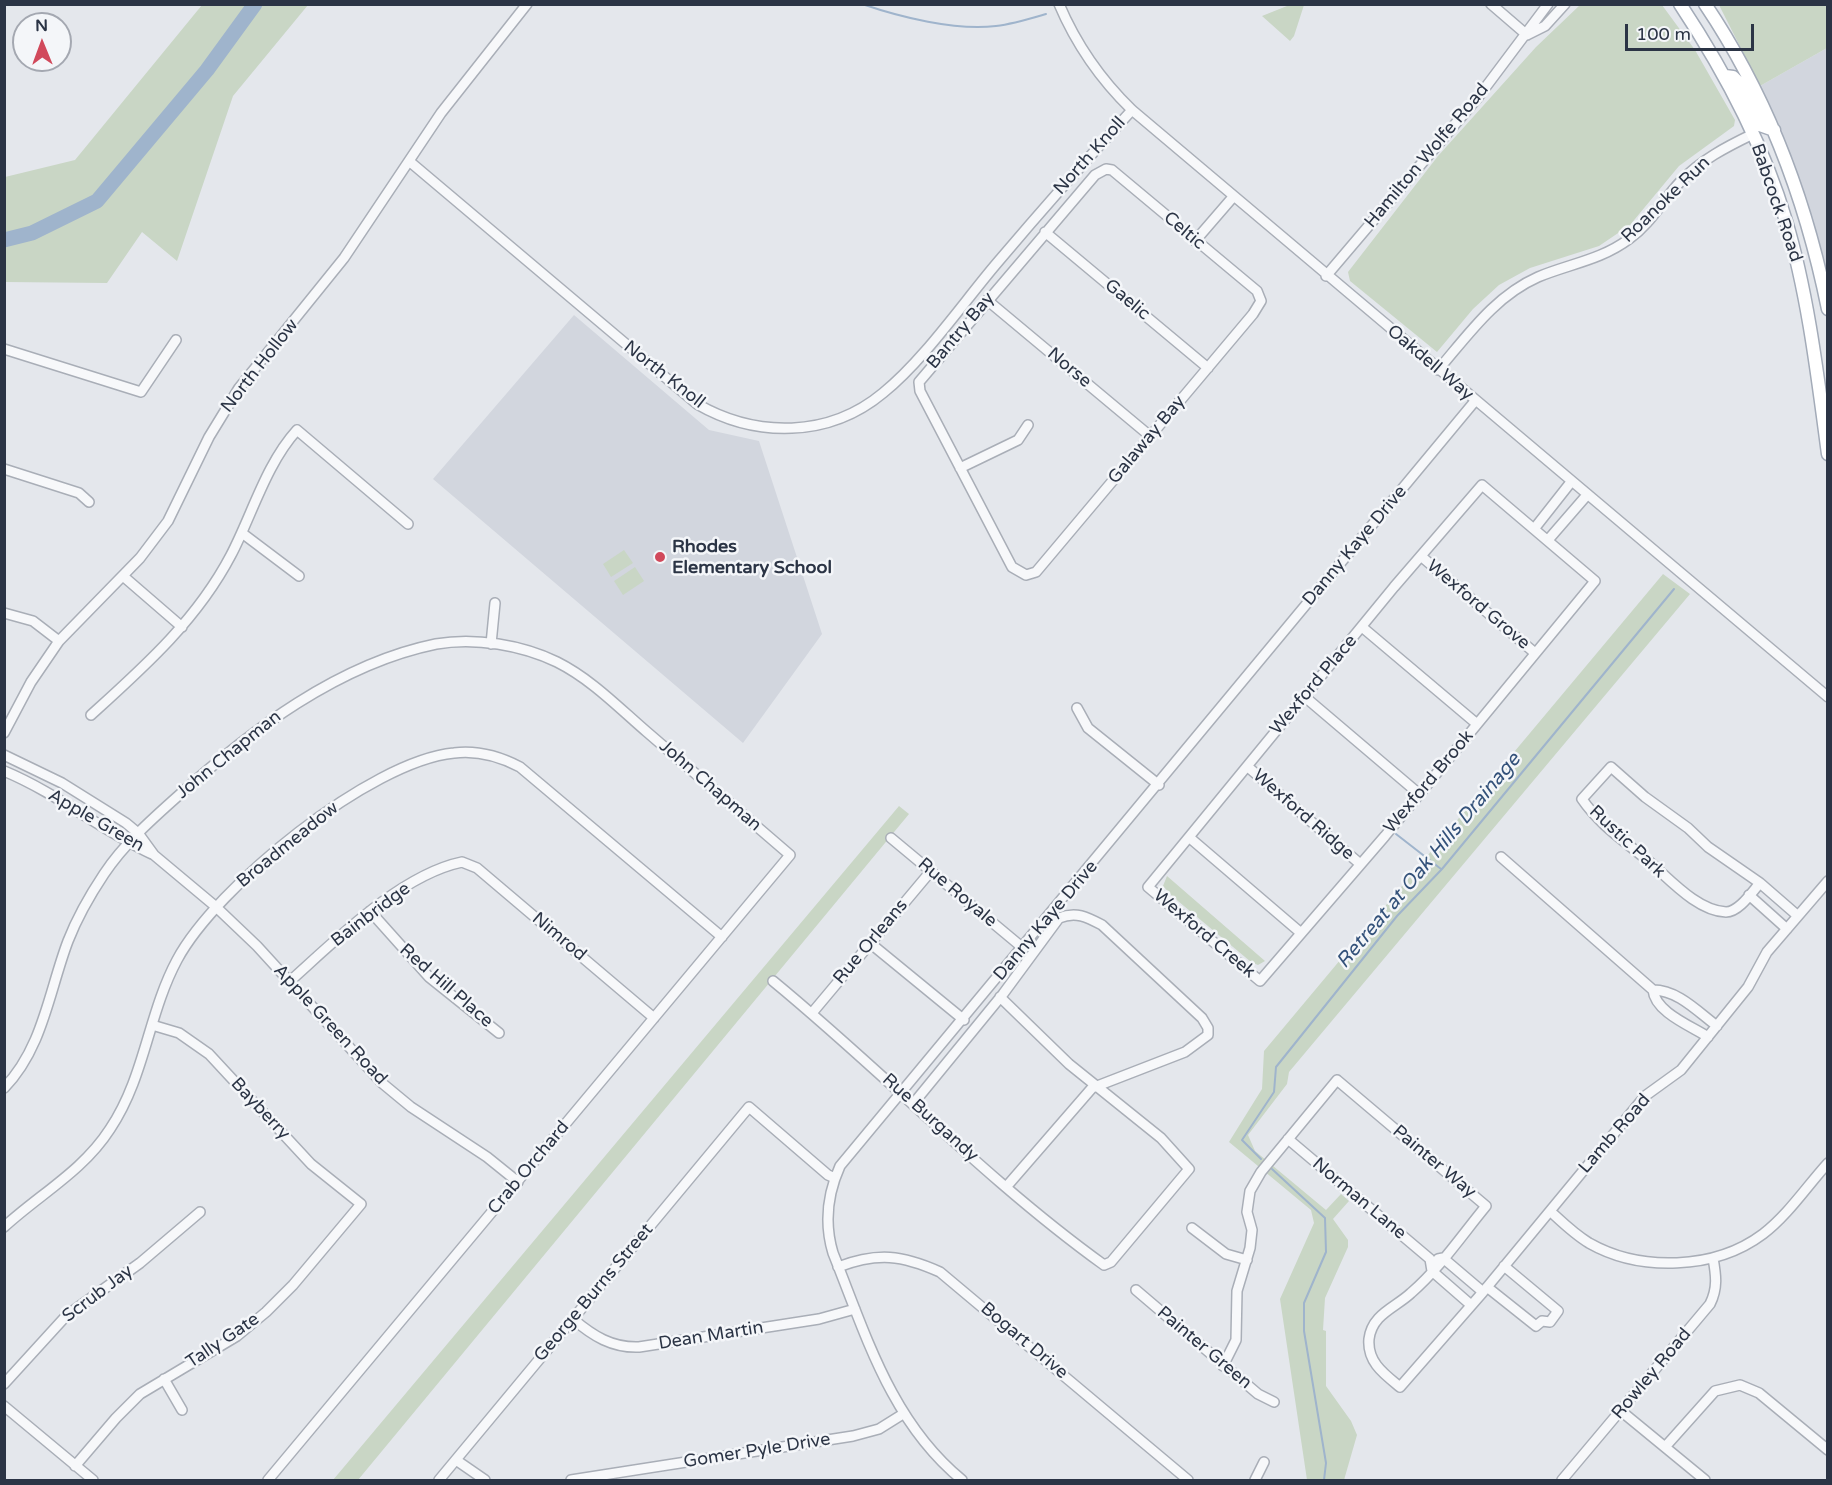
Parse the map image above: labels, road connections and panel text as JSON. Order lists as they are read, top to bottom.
{
  "streets": {
    "main road": ["Babcock Road"],
    "street": [
      "North Knoll",
      "Hamilton Wolfe Road",
      "Roanoke Run",
      "Celtic",
      "Gaelic",
      "Bantry Bay",
      "Oakdell Way",
      "North Hollow",
      "Norse",
      "Galaway Bay",
      "Danny Kaye Drive",
      "Wexford Grove",
      "Wexford Place",
      "John Chapman",
      "Wexford Brook",
      "Wexford Ridge",
      "Apple Green",
      "Rustic Park",
      "Broadmeadow",
      "Rue Royale",
      "Bainbridge",
      "Wexford Creek",
      "Nimrod",
      "Rue Orleans",
      "Red Hill Place",
      "Apple Green Road",
      "Bayberry",
      "Rue Burgandy",
      "Lamb Road",
      "Painter Way",
      "Crab Orchard",
      "Norman Lane",
      "George Burns Street",
      "Scrub Jay",
      "Dean Martin",
      "Tally Gate",
      "Bogart Drive",
      "Painter Green",
      "Rowley Road",
      "Gomer Pyle Drive"
    ]
  },
  "crossings": [
    ["North Knoll", "Oakdell Way"],
    ["North Knoll", "North Hollow"],
    ["Hamilton Wolfe Road", "Oakdell Way"],
    ["Roanoke Run", "Babcock Road"],
    ["Roanoke Run", "Oakdell Way"],
    ["Celtic", "Bantry Bay"],
    ["Celtic", "Galaway Bay"],
    ["Gaelic", "Bantry Bay"],
    ["Gaelic", "Galaway Bay"],
    ["Bantry Bay", "Norse"],
    ["Bantry Bay", "Galaway Bay"],
    ["Oakdell Way", "Danny Kaye Drive"],
    ["Norse", "Galaway Bay"],
    ["Danny Kaye Drive", "Rue Royale"],
    ["Danny Kaye Drive", "Rue Burgandy"],
    ["Danny Kaye Drive", "George Burns Street"],
    ["Danny Kaye Drive", "Dean Martin"],
    ["Danny Kaye Drive", "Bogart Drive"],
    ["Danny Kaye Drive", "Gomer Pyle Drive"],
    ["Wexford Grove", "Wexford Place"],
    ["Wexford Grove", "Wexford Brook"],
    ["Wexford Place", "Wexford Ridge"],
    ["Wexford Place", "Wexford Creek"],
    ["John Chapman", "Apple Green"],
    ["John Chapman", "Crab Orchard"],
    ["Wexford Brook", "Wexford Ridge"],
    ["Wexford Brook", "Wexford Creek"],
    ["Apple Green", "Apple Green Road"],
    ["Rustic Park", "Lamb Road"],
    ["Broadmeadow", "Apple Green Road"],
    ["Broadmeadow", "Bayberry"],
    ["Broadmeadow", "Crab Orchard"],
    ["Rue Royale", "Rue Orleans"],
    ["Bainbridge", "Nimrod"],
    ["Bainbridge", "Red Hill Place"],
    ["Bainbridge", "Apple Green Road"],
    ["Nimrod", "Crab Orchard"],
    ["Rue Orleans", "Rue Burgandy"],
    ["Apple Green Road", "Crab Orchard"],
    ["Bayberry", "Tally Gate"],
    ["Lamb Road", "Painter Way"],
    ["Painter Way", "Norman Lane"],
    ["Painter Way", "Painter Green"],
    ["George Burns Street", "Dean Martin"]
  ],
  "water": ["Retreat at Oak Hills Drainage"],
  "places": ["Rhodes Elementary School"],
  "scale_bar": "100 m",
  "north": "top"
}
